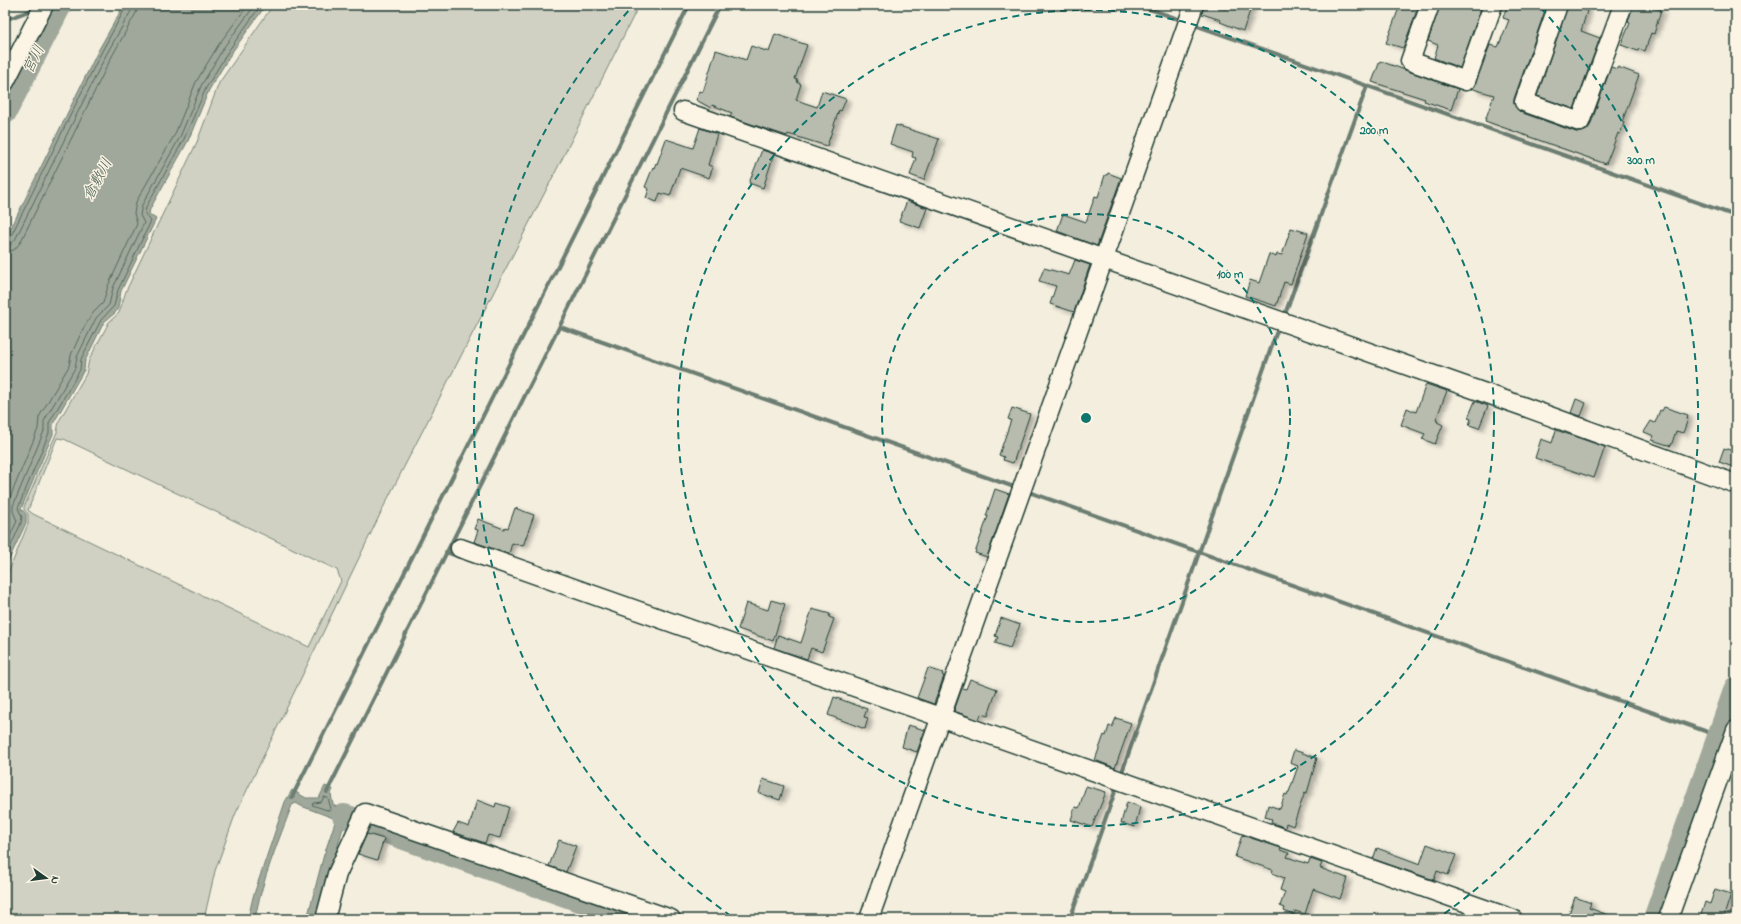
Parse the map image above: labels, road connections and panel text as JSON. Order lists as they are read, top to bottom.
{
  "water": ["宮川", "倉敷川"],
  "north": "right",
  "rings": ["200 m", "300 m", "100 m"]
}
